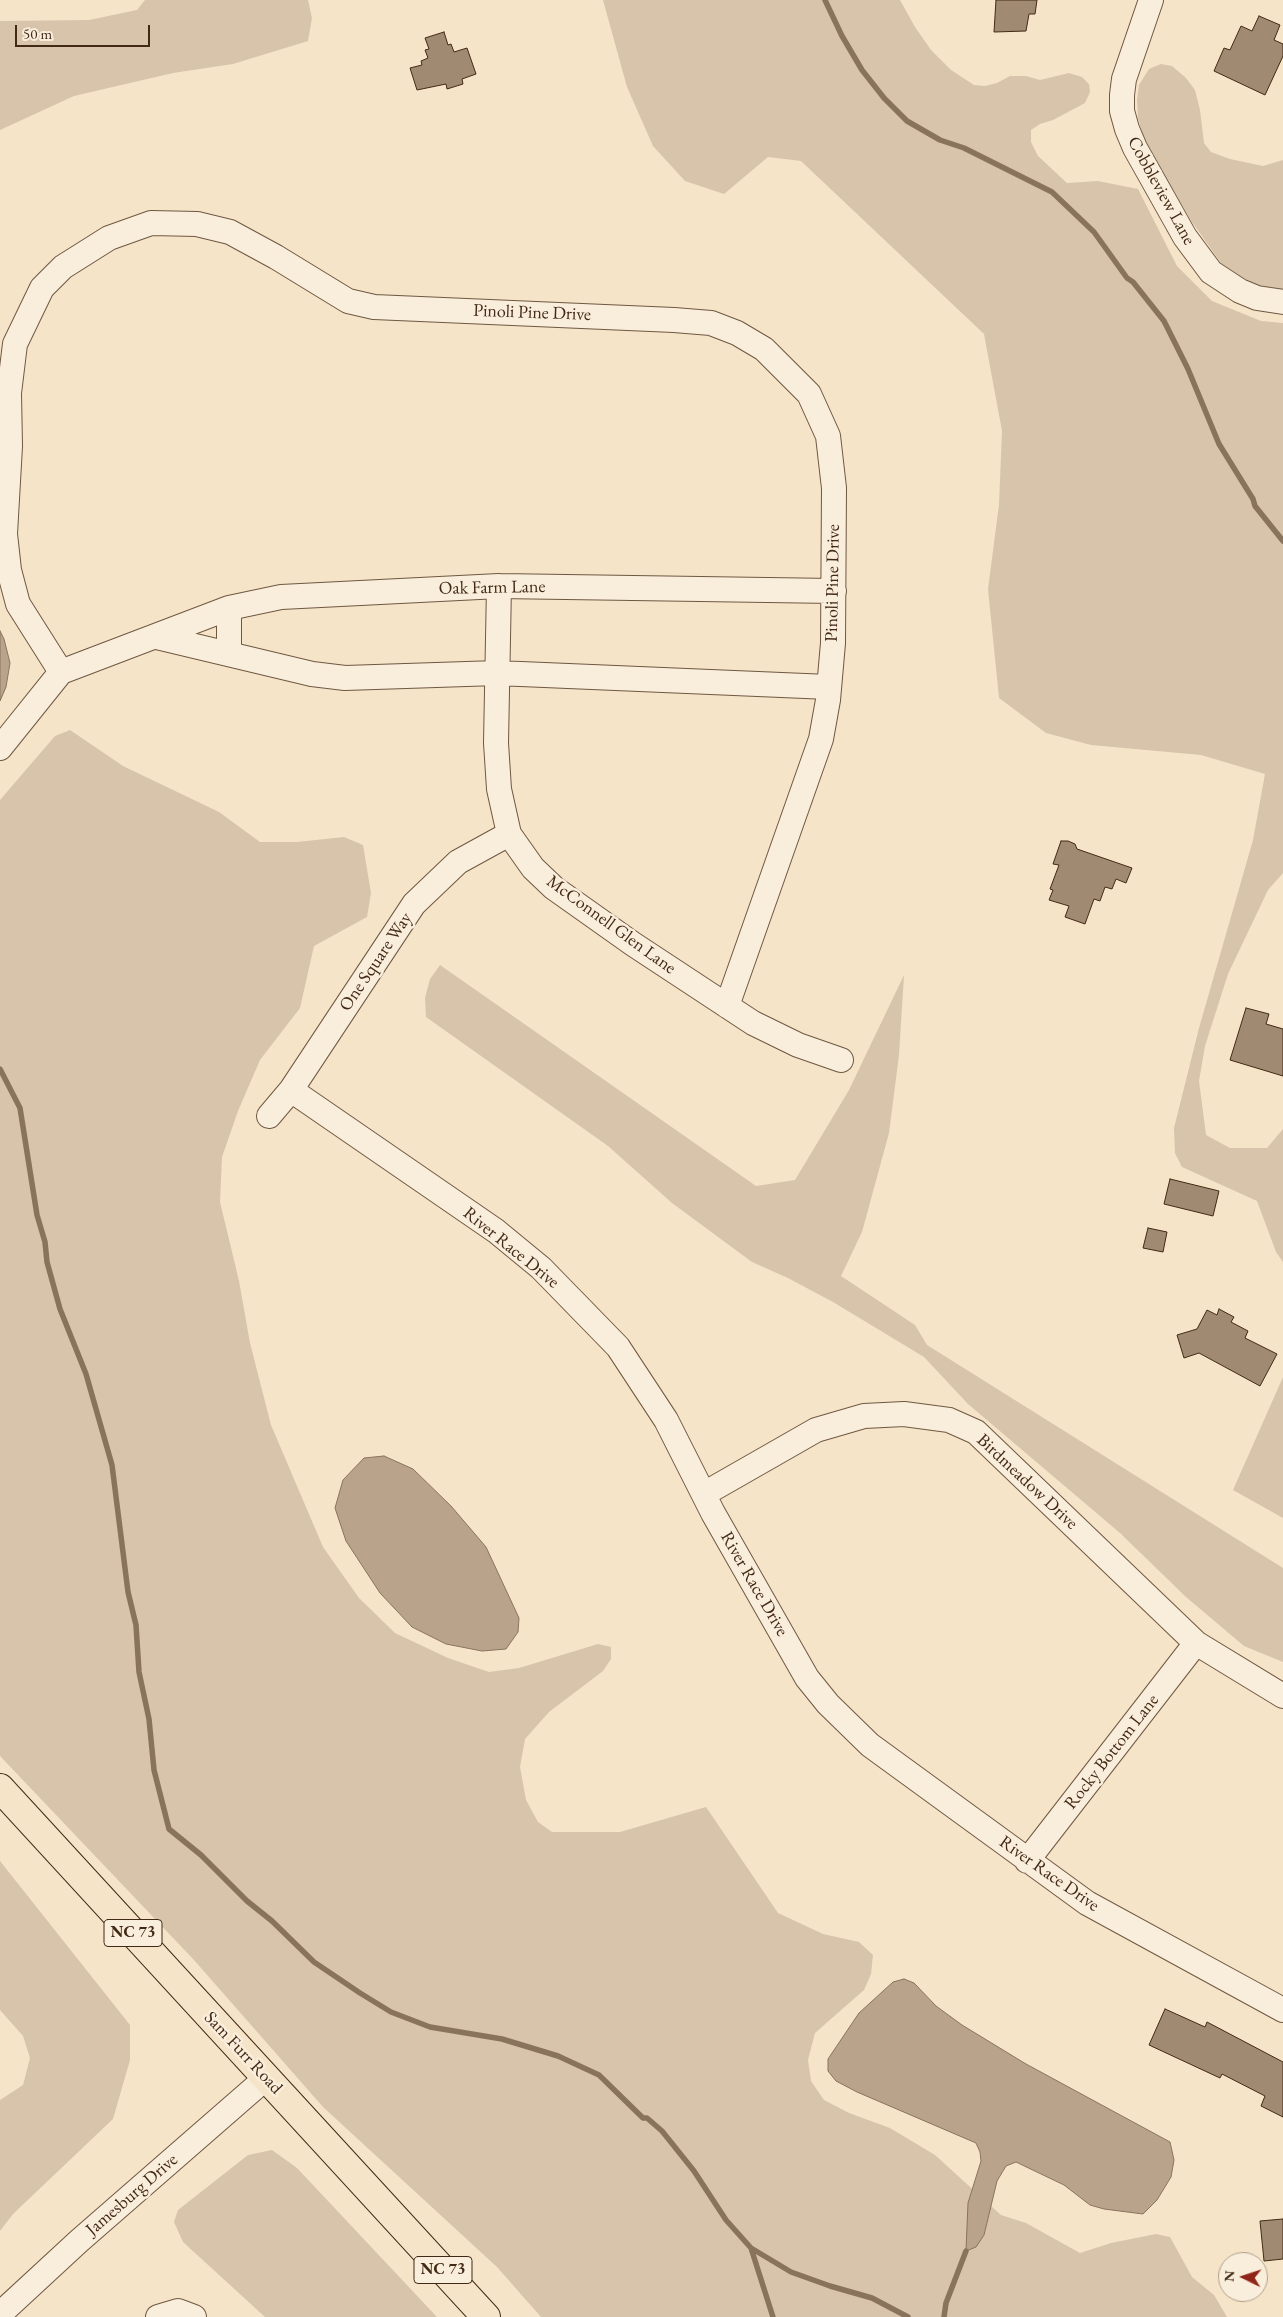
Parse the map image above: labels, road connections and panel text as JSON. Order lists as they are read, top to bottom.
{
  "streets": {
    "main road": ["NC 73", "Sam Furr Road"],
    "street": [
      "Cobbleview Lane",
      "Pinoli Pine Drive",
      "Oak Farm Lane",
      "McConnell Glen Lane",
      "One Square Way",
      "River Race Drive",
      "Birdmeadow Drive",
      "Rocky Bottom Lane",
      "Jamesburg Drive"
    ]
  },
  "crossings": [
    ["Pinoli Pine Drive", "Oak Farm Lane"],
    ["Pinoli Pine Drive", "McConnell Glen Lane"],
    ["Oak Farm Lane", "McConnell Glen Lane"],
    ["McConnell Glen Lane", "One Square Way"],
    ["One Square Way", "River Race Drive"],
    ["River Race Drive", "Birdmeadow Drive"],
    ["River Race Drive", "Rocky Bottom Lane"],
    ["Birdmeadow Drive", "Rocky Bottom Lane"],
    ["Sam Furr Road", "Jamesburg Drive"]
  ],
  "scale_bar": "50 m",
  "north": "left"
}
